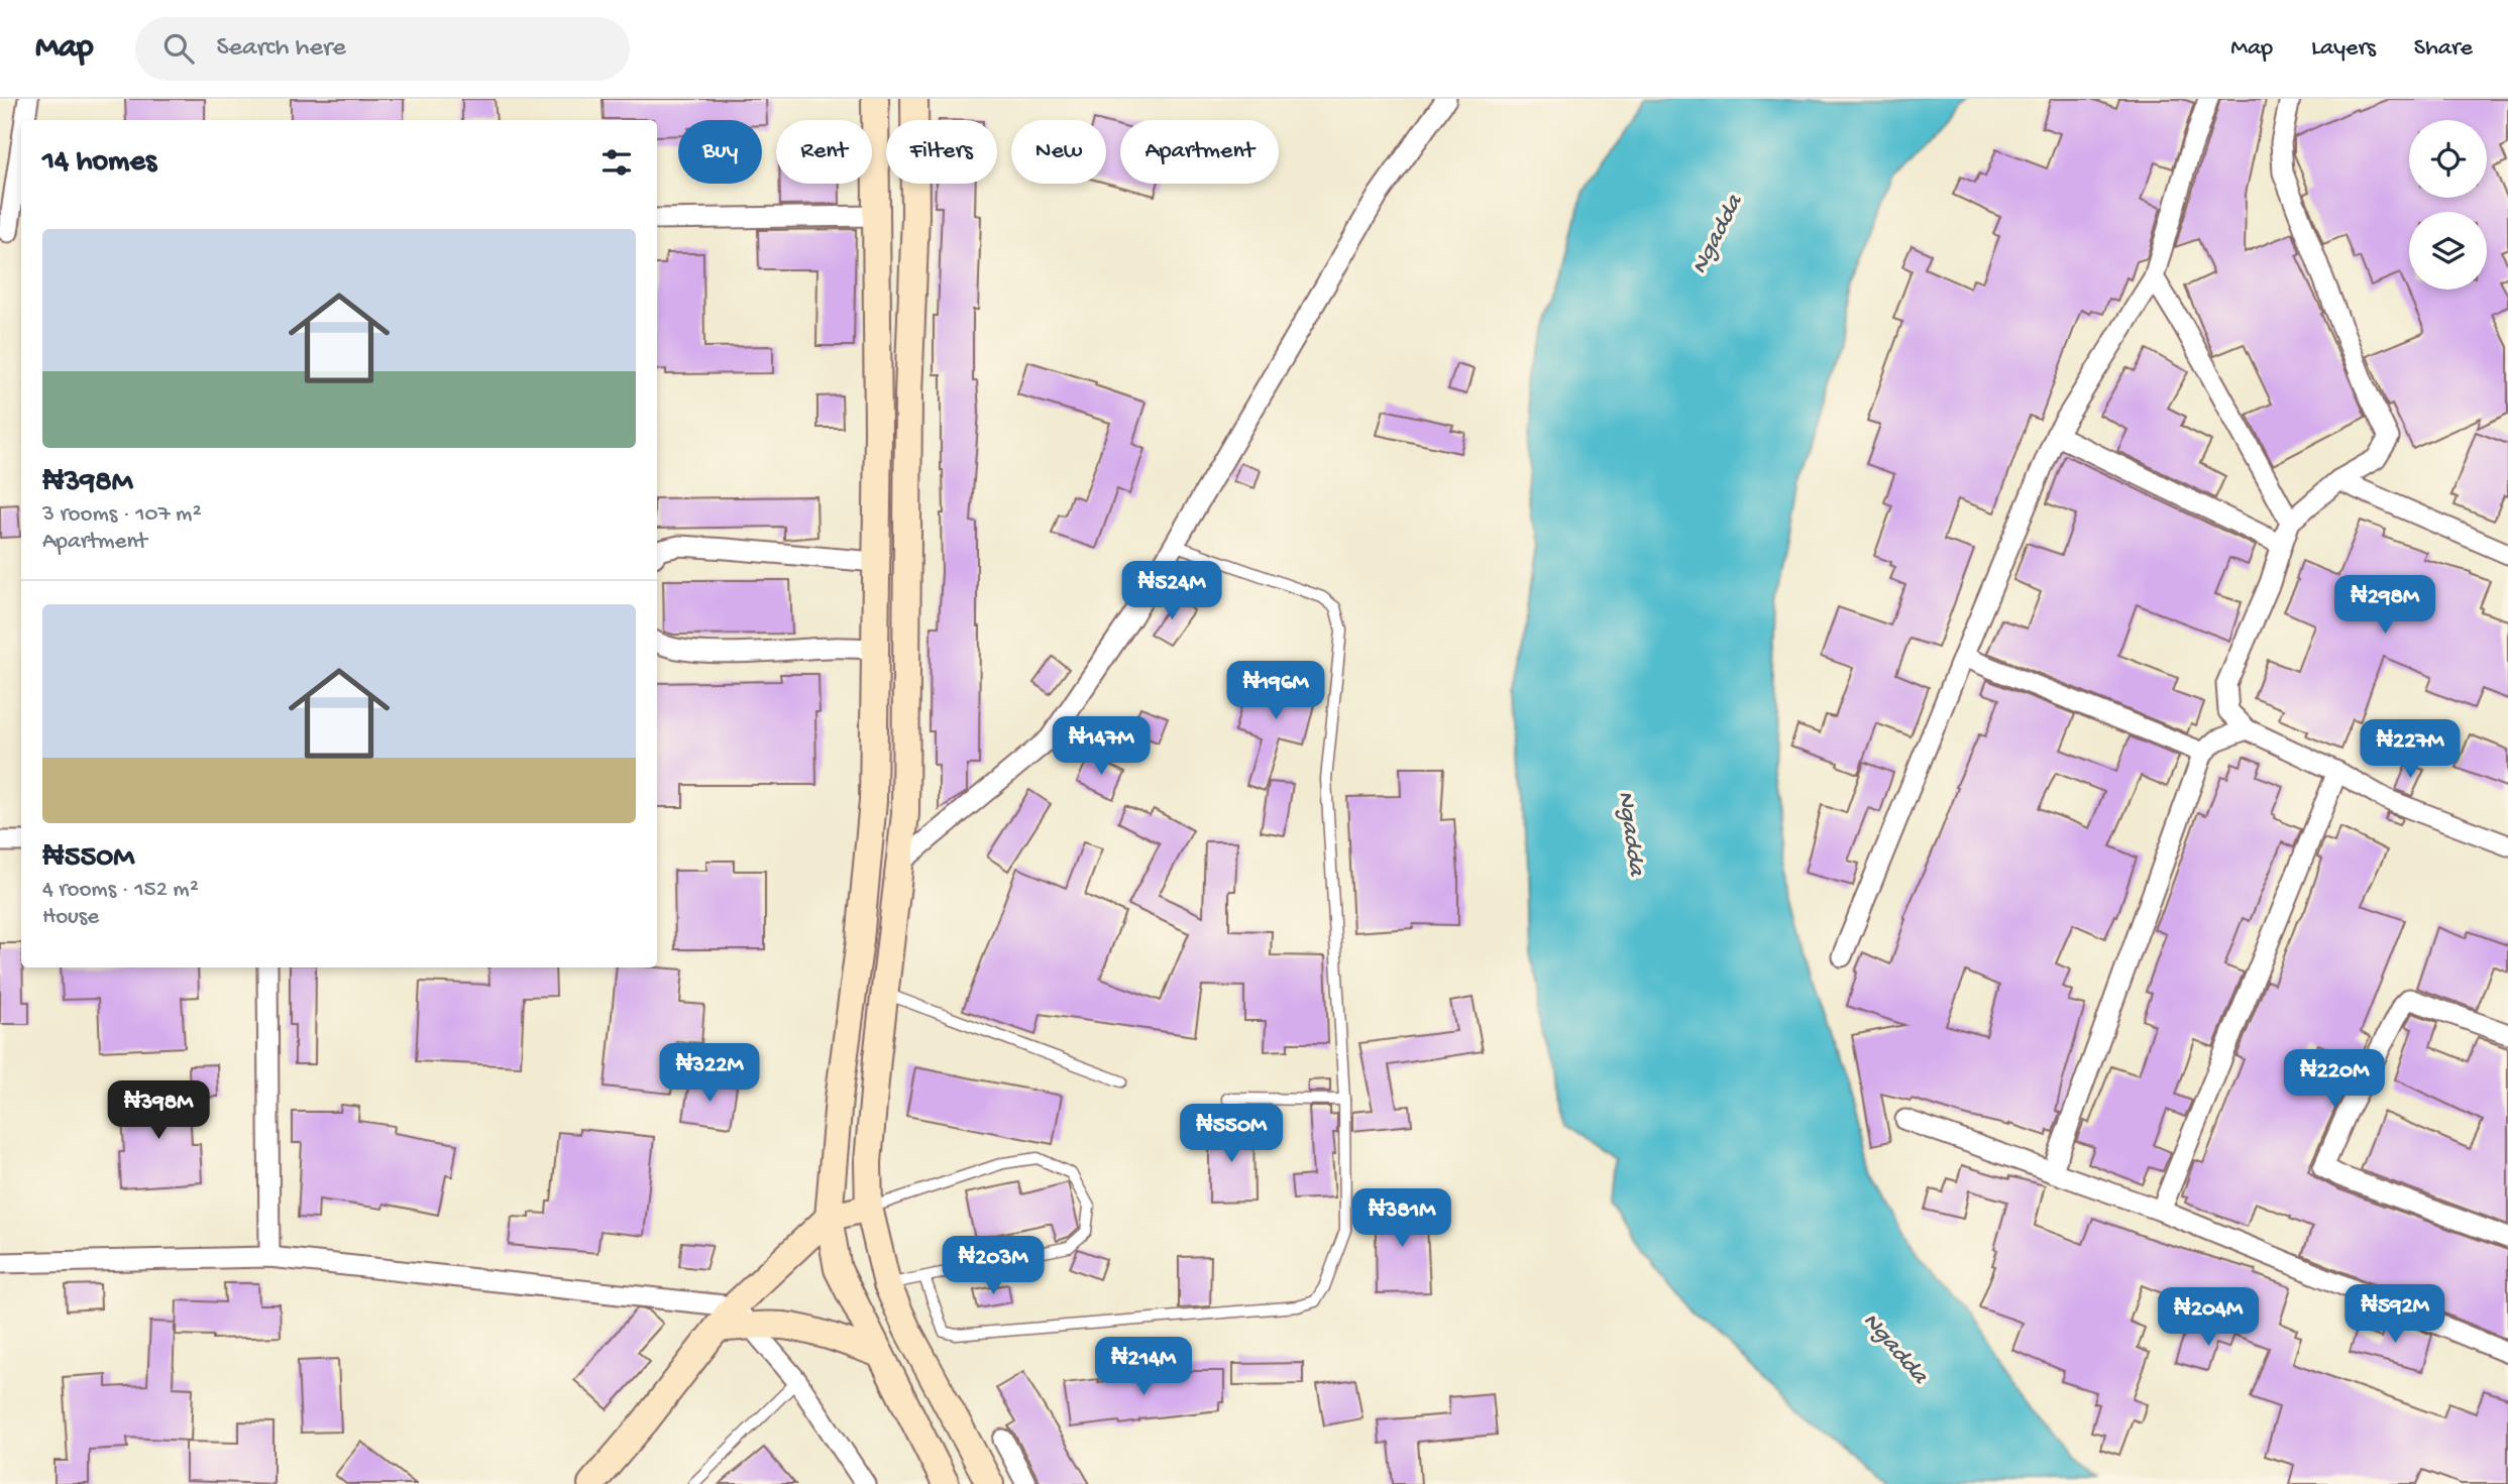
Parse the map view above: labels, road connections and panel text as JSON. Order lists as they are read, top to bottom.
{
  "water": ["Ngadda"],
  "page": {
    "header": "Map",
    "search": "Search here",
    "nav": ["Map", "Layers", "Share"],
    "chip": [
      "Buy",
      "Rent",
      "Filters",
      "New",
      "Apartment"
    ],
    "heading": "14 homes",
    "list": [
      {
        "name": "₦398M",
        "note": "3 rooms · 107 m² · Apartment"
      },
      {
        "name": "₦550M",
        "note": "4 rooms · 152 m² · House"
      }
    ],
    "price": [
      "₦524M",
      "₦298M",
      "₦196M",
      "₦147M",
      "₦227M",
      "₦322M",
      "₦220M",
      "₦398M",
      "₦550M",
      "₦381M",
      "₦203M",
      "₦592M",
      "₦204M",
      "₦214M"
    ]
  }
}
